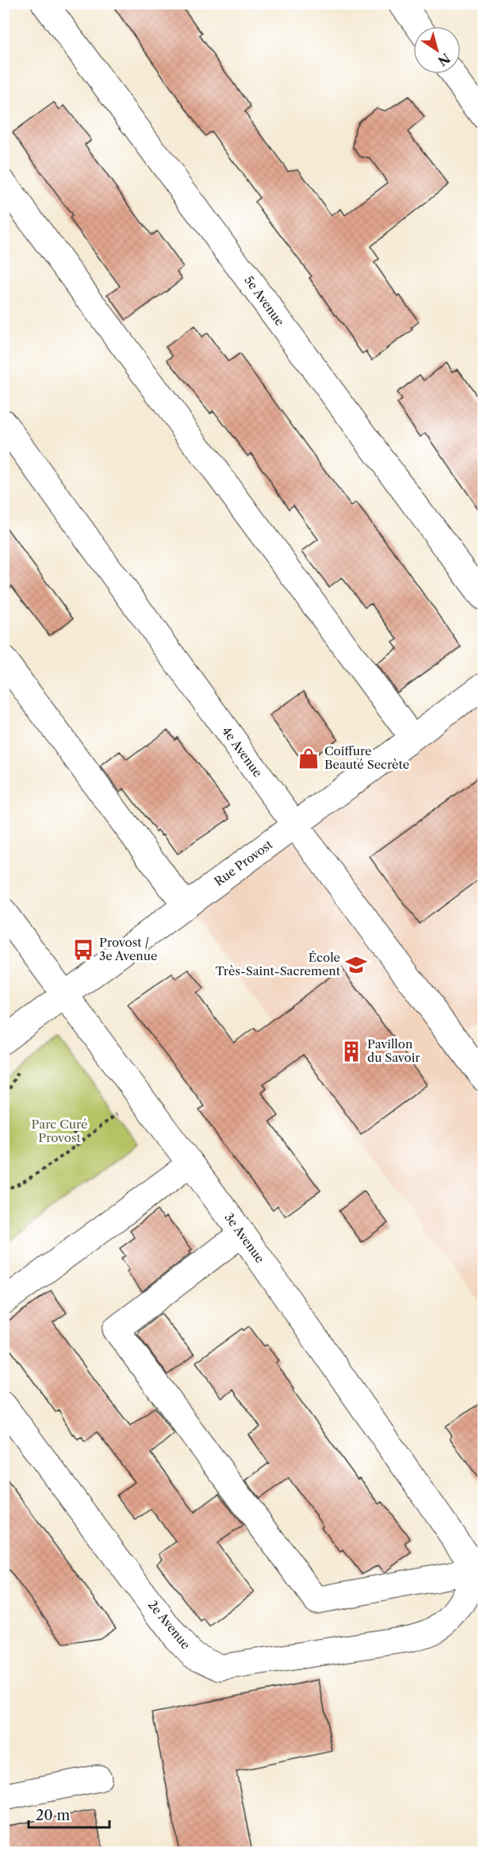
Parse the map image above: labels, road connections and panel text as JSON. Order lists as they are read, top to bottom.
{
  "streets": {
    "street": [
      "5e Avenue",
      "4e Avenue",
      "Rue Provost",
      "3e Avenue",
      "2e Avenue"
    ]
  },
  "crossings": [
    ["4e Avenue", "Rue Provost"],
    ["Rue Provost", "3e Avenue"],
    ["3e Avenue", "2e Avenue"]
  ],
  "parks": ["Parc Curé Provost"],
  "places": {
    "shop": ["Coiffure Beauté Secrète"],
    "bus stop": ["Provost / 3e Avenue"],
    "school or university": ["École Très-Saint-Sacrement"],
    "building": ["Pavillon du Savoir"]
  },
  "scale_bar": "20 m",
  "north": "bottom right"
}
